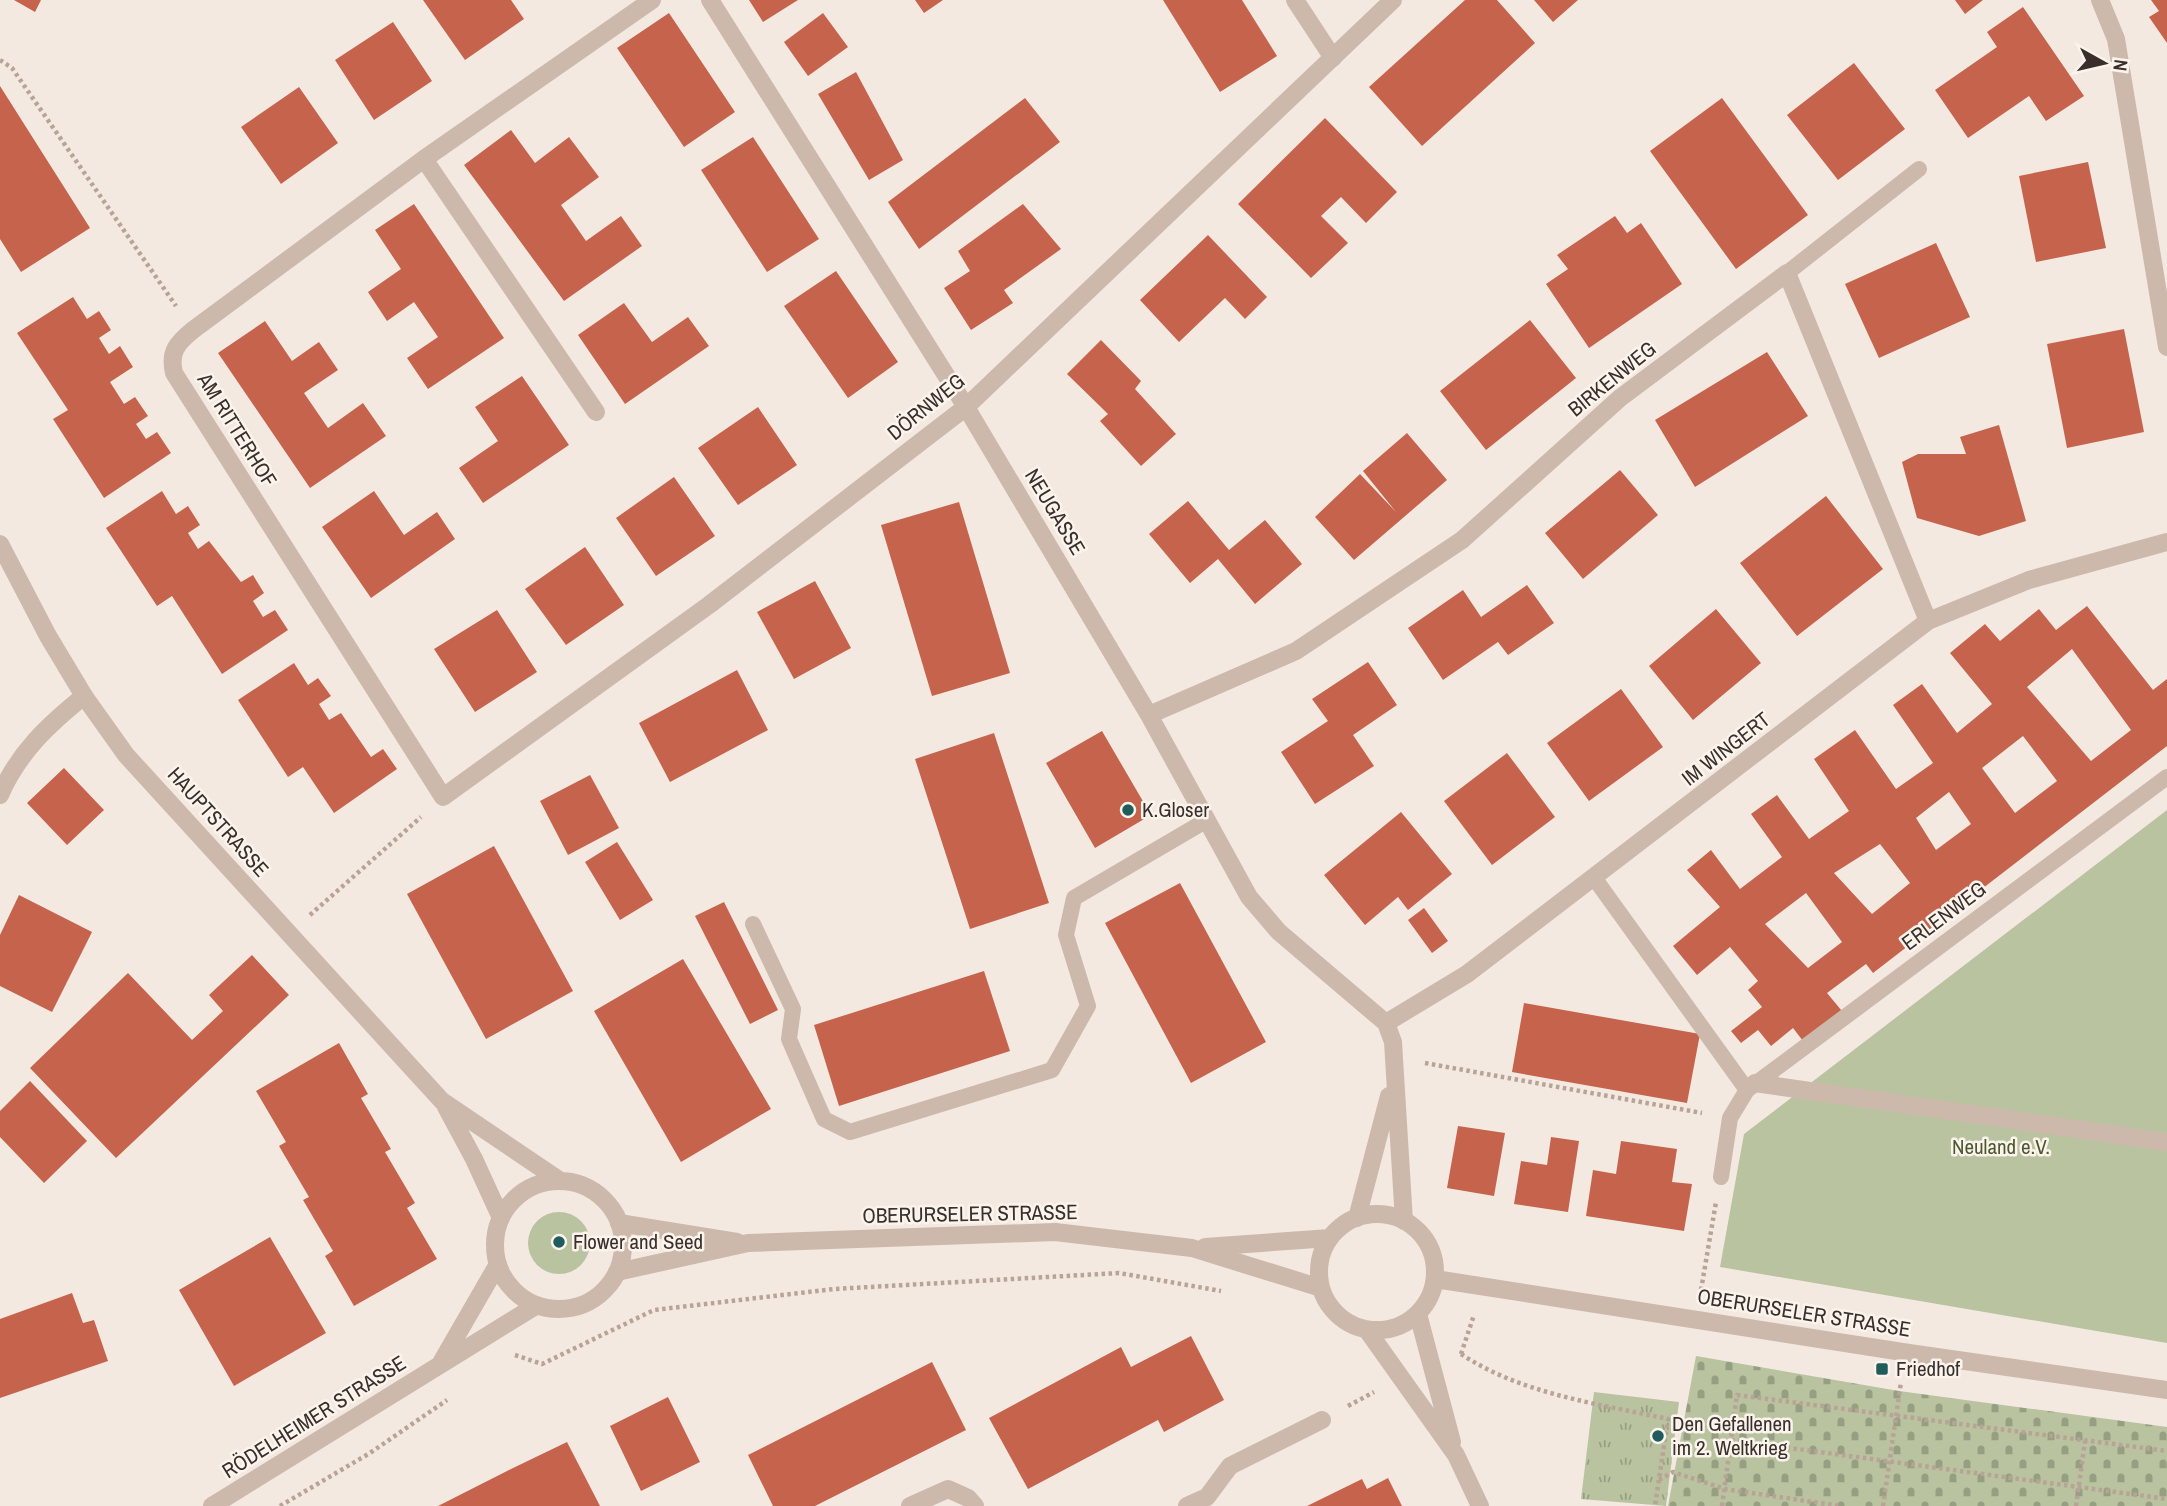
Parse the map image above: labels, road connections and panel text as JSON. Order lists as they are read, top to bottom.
{
  "streets": {
    "street": [
      "BIRKENWEG",
      "DÖRNWEG",
      "AM RITTERHOF",
      "NEUGASSE",
      "IM WINGERT",
      "HAUPTSTRASSE",
      "OBERURSELER STRASSE",
      "RÖDELHEIMER STRASSE"
    ],
    "lane": ["ERLENWEG"]
  },
  "crossings": [
    ["BIRKENWEG", "NEUGASSE"],
    ["DÖRNWEG", "AM RITTERHOF"],
    ["DÖRNWEG", "NEUGASSE"],
    ["NEUGASSE", "IM WINGERT"],
    ["HAUPTSTRASSE", "OBERURSELER STRASSE"],
    ["HAUPTSTRASSE", "RÖDELHEIMER STRASSE"],
    ["OBERURSELER STRASSE", "RÖDELHEIMER STRASSE"]
  ],
  "parks": ["Neuland e.V."],
  "places": {
    "other": ["K.Gloser", "Flower and Seed", "Den Gefallenen im 2. Weltkrieg"],
    "transit": ["Friedhof"]
  },
  "north": "right"
}
